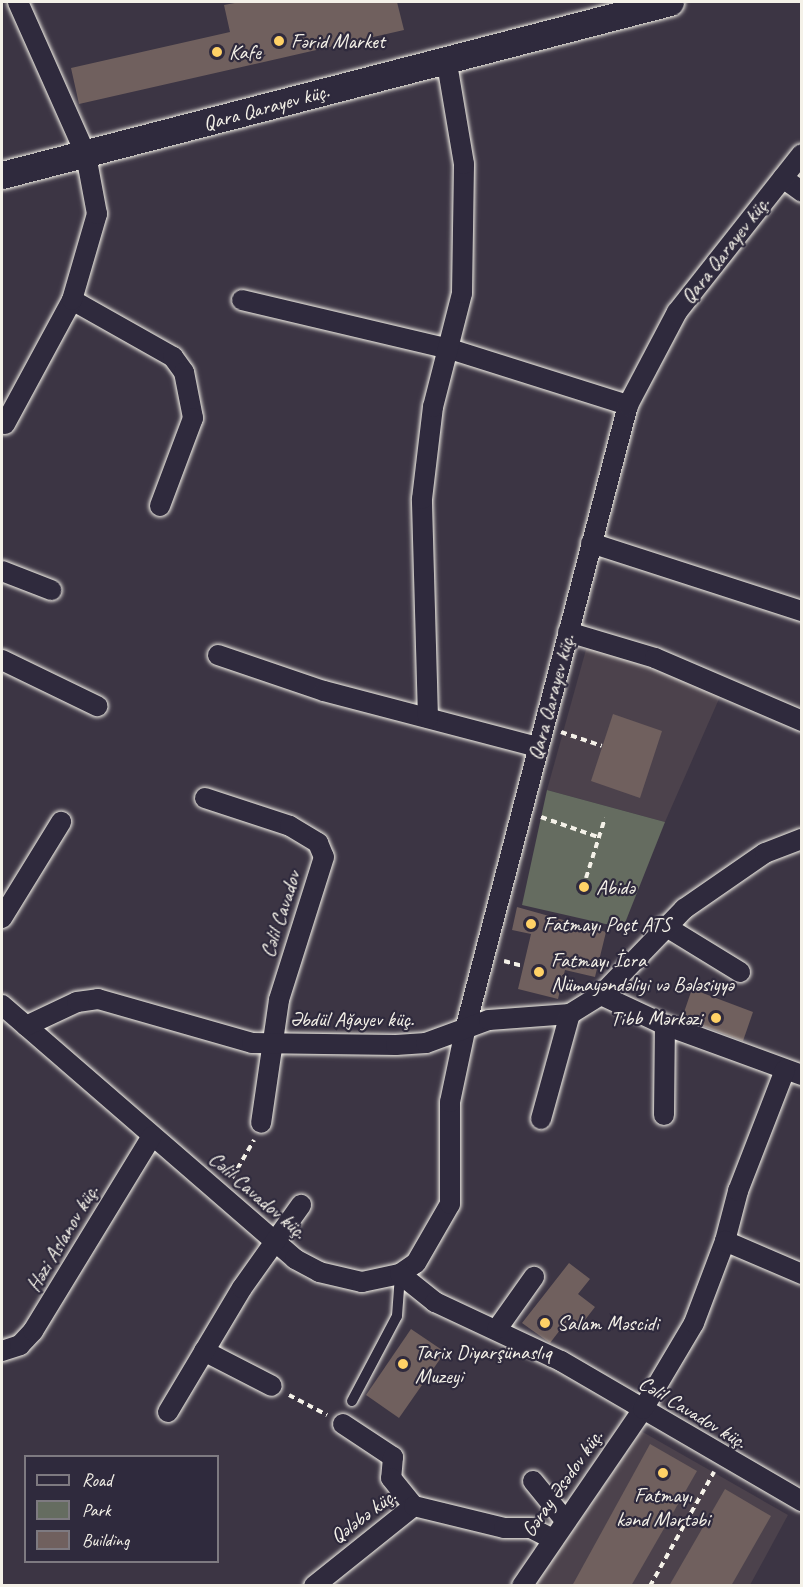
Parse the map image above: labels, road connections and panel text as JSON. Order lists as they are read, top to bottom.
{
  "streets": {
    "street": [
      "Qara Qarayev küç.",
      "Cəlil Cavadov",
      "Əbdül Ağayev küç.",
      "Cəlil Cavadov küç.",
      "Həzi Aslanov küç.",
      "Gəray Əsədov küç.",
      "Qələbə küç."
    ]
  },
  "crossings": [
    ["Qara Qarayev küç.", "Əbdül Ağayev küç."],
    ["Qara Qarayev küç.", "Cəlil Cavadov küç."],
    ["Cəlil Cavadov", "Əbdül Ağayev küç."],
    ["Əbdül Ağayev küç.", "Cəlil Cavadov küç."],
    ["Cəlil Cavadov küç.", "Həzi Aslanov küç."],
    ["Cəlil Cavadov küç.", "Gəray Əsədov küç."],
    ["Gəray Əsədov küç.", "Qələbə küç."]
  ],
  "places": [
    "Fərid Market",
    "Kafe",
    "Abidə",
    "Fatmayı Poçt ATS",
    "Fatmayı İcra Nümayəndəliyi və Bələsiyyə",
    "Tibb Mərkəzi",
    "Salam Məscidi",
    "Tarix Diyarşünaslıq Muzeyi",
    "Fatmayı kənd Mərtəbi"
  ],
  "legend": ["Road", "Park", "Building"]
}
